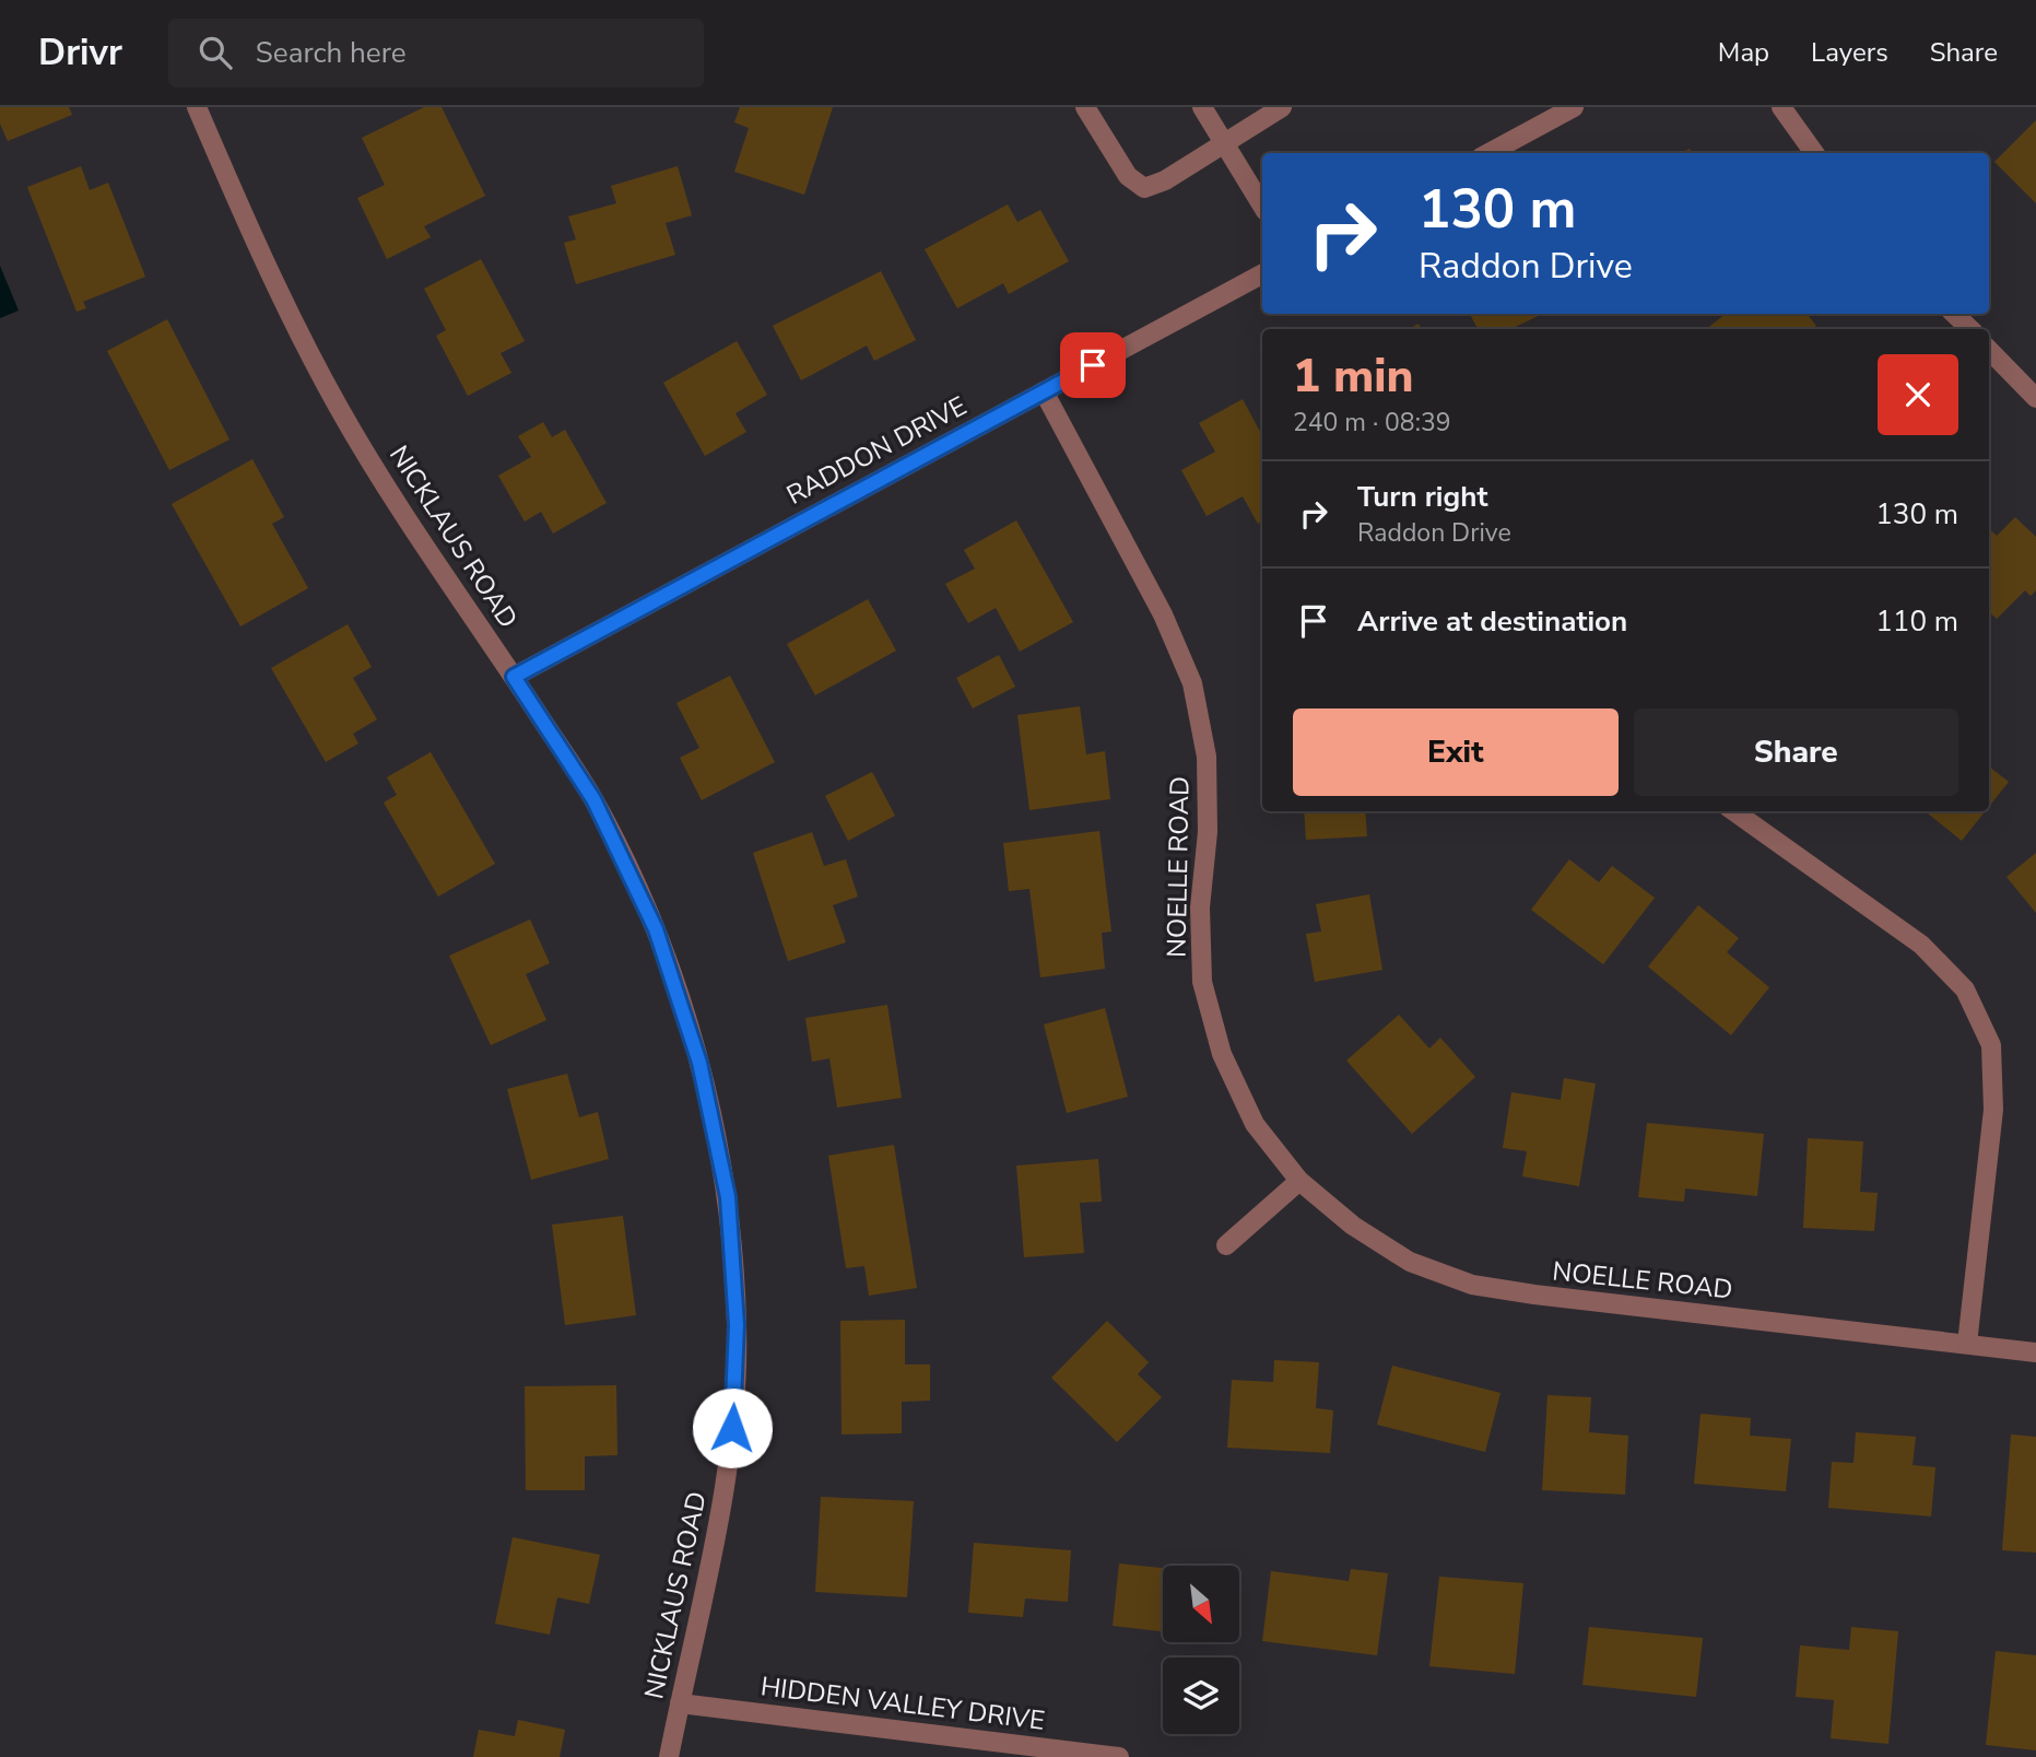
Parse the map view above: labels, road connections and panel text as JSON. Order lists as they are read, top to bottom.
{
  "streets": {
    "street": [
      "RADDON DRIVE",
      "NICKLAUS ROAD",
      "NOELLE ROAD",
      "HIDDEN VALLEY DRIVE"
    ]
  },
  "crossings": [
    ["RADDON DRIVE", "NICKLAUS ROAD"],
    ["RADDON DRIVE", "NOELLE ROAD"],
    ["NICKLAUS ROAD", "HIDDEN VALLEY DRIVE"]
  ],
  "north": "bottom right",
  "page": {
    "header": "Drivr",
    "search": "Search here",
    "nav": ["Map", "Layers", "Share"],
    "turn": ["130 m", "Raddon Drive"],
    "heading": ["1 min", "240 m · 08:39"],
    "list": [
      {
        "name": "Turn right",
        "note": "Raddon Drive",
        "value": "130 m"
      },
      {
        "name": "Arrive at destination",
        "value": "110 m"
      }
    ],
    "buttons": ["Exit", "Share"]
  }
}
